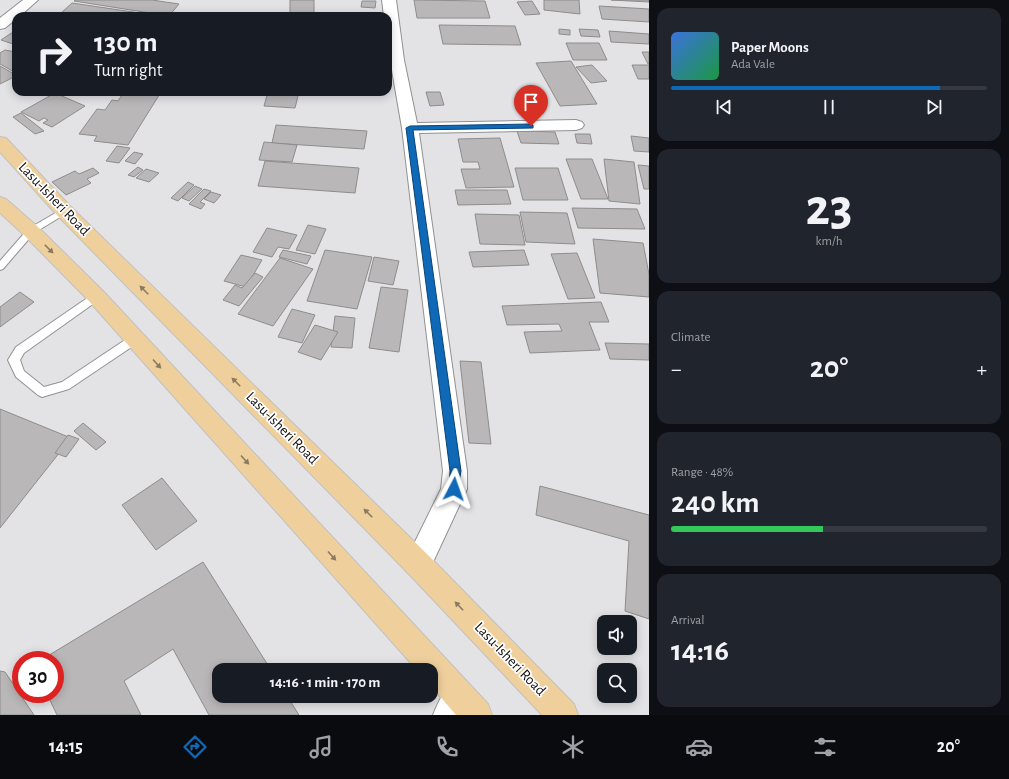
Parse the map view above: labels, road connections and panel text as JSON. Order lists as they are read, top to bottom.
{
  "streets": {
    "main road": ["Lasu-Isheri Road"]
  },
  "page": {
    "turn": ["130 m", "Turn right"],
    "song": ["Paper Moons", "Ada Vale"],
    "tile": [
      ["23", "km/h"],
      "Climate",
      ["Range · 48%", "240 km"],
      ["Arrival", "14:16"]
    ],
    "heat": ["−", "20°", "+"],
    "limit": "30",
    "trip": "14:16 · 1 min · 170 m",
    "tabs": ["14:15", "20°"]
  }
}
